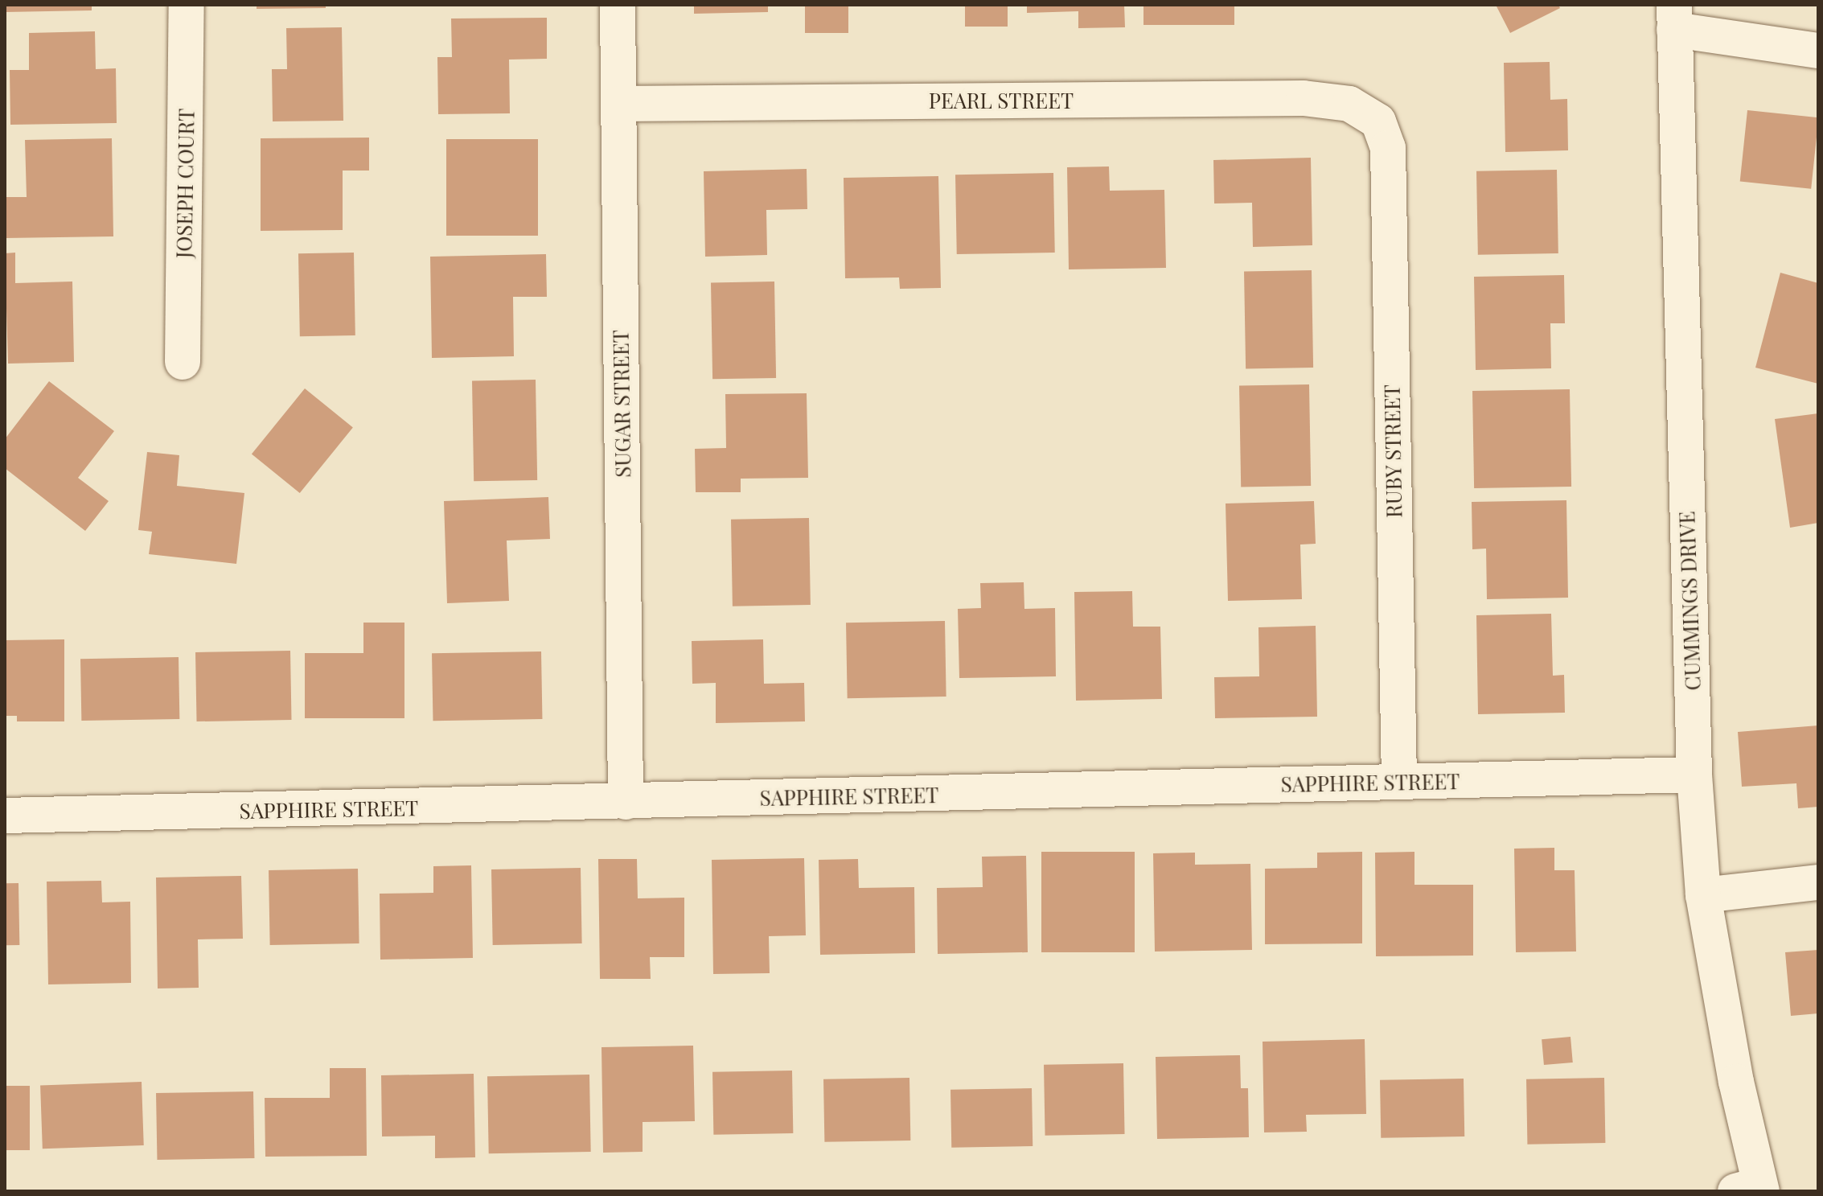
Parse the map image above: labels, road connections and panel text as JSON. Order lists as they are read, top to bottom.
{
  "streets": {
    "street": [
      "PEARL STREET",
      "JOSEPH COURT",
      "SUGAR STREET",
      "RUBY STREET",
      "CUMMINGS DRIVE",
      "SAPPHIRE STREET"
    ]
  },
  "crossings": [
    ["PEARL STREET", "SUGAR STREET"],
    ["PEARL STREET", "RUBY STREET"],
    ["SUGAR STREET", "SAPPHIRE STREET"],
    ["RUBY STREET", "SAPPHIRE STREET"],
    ["CUMMINGS DRIVE", "SAPPHIRE STREET"]
  ]
}
